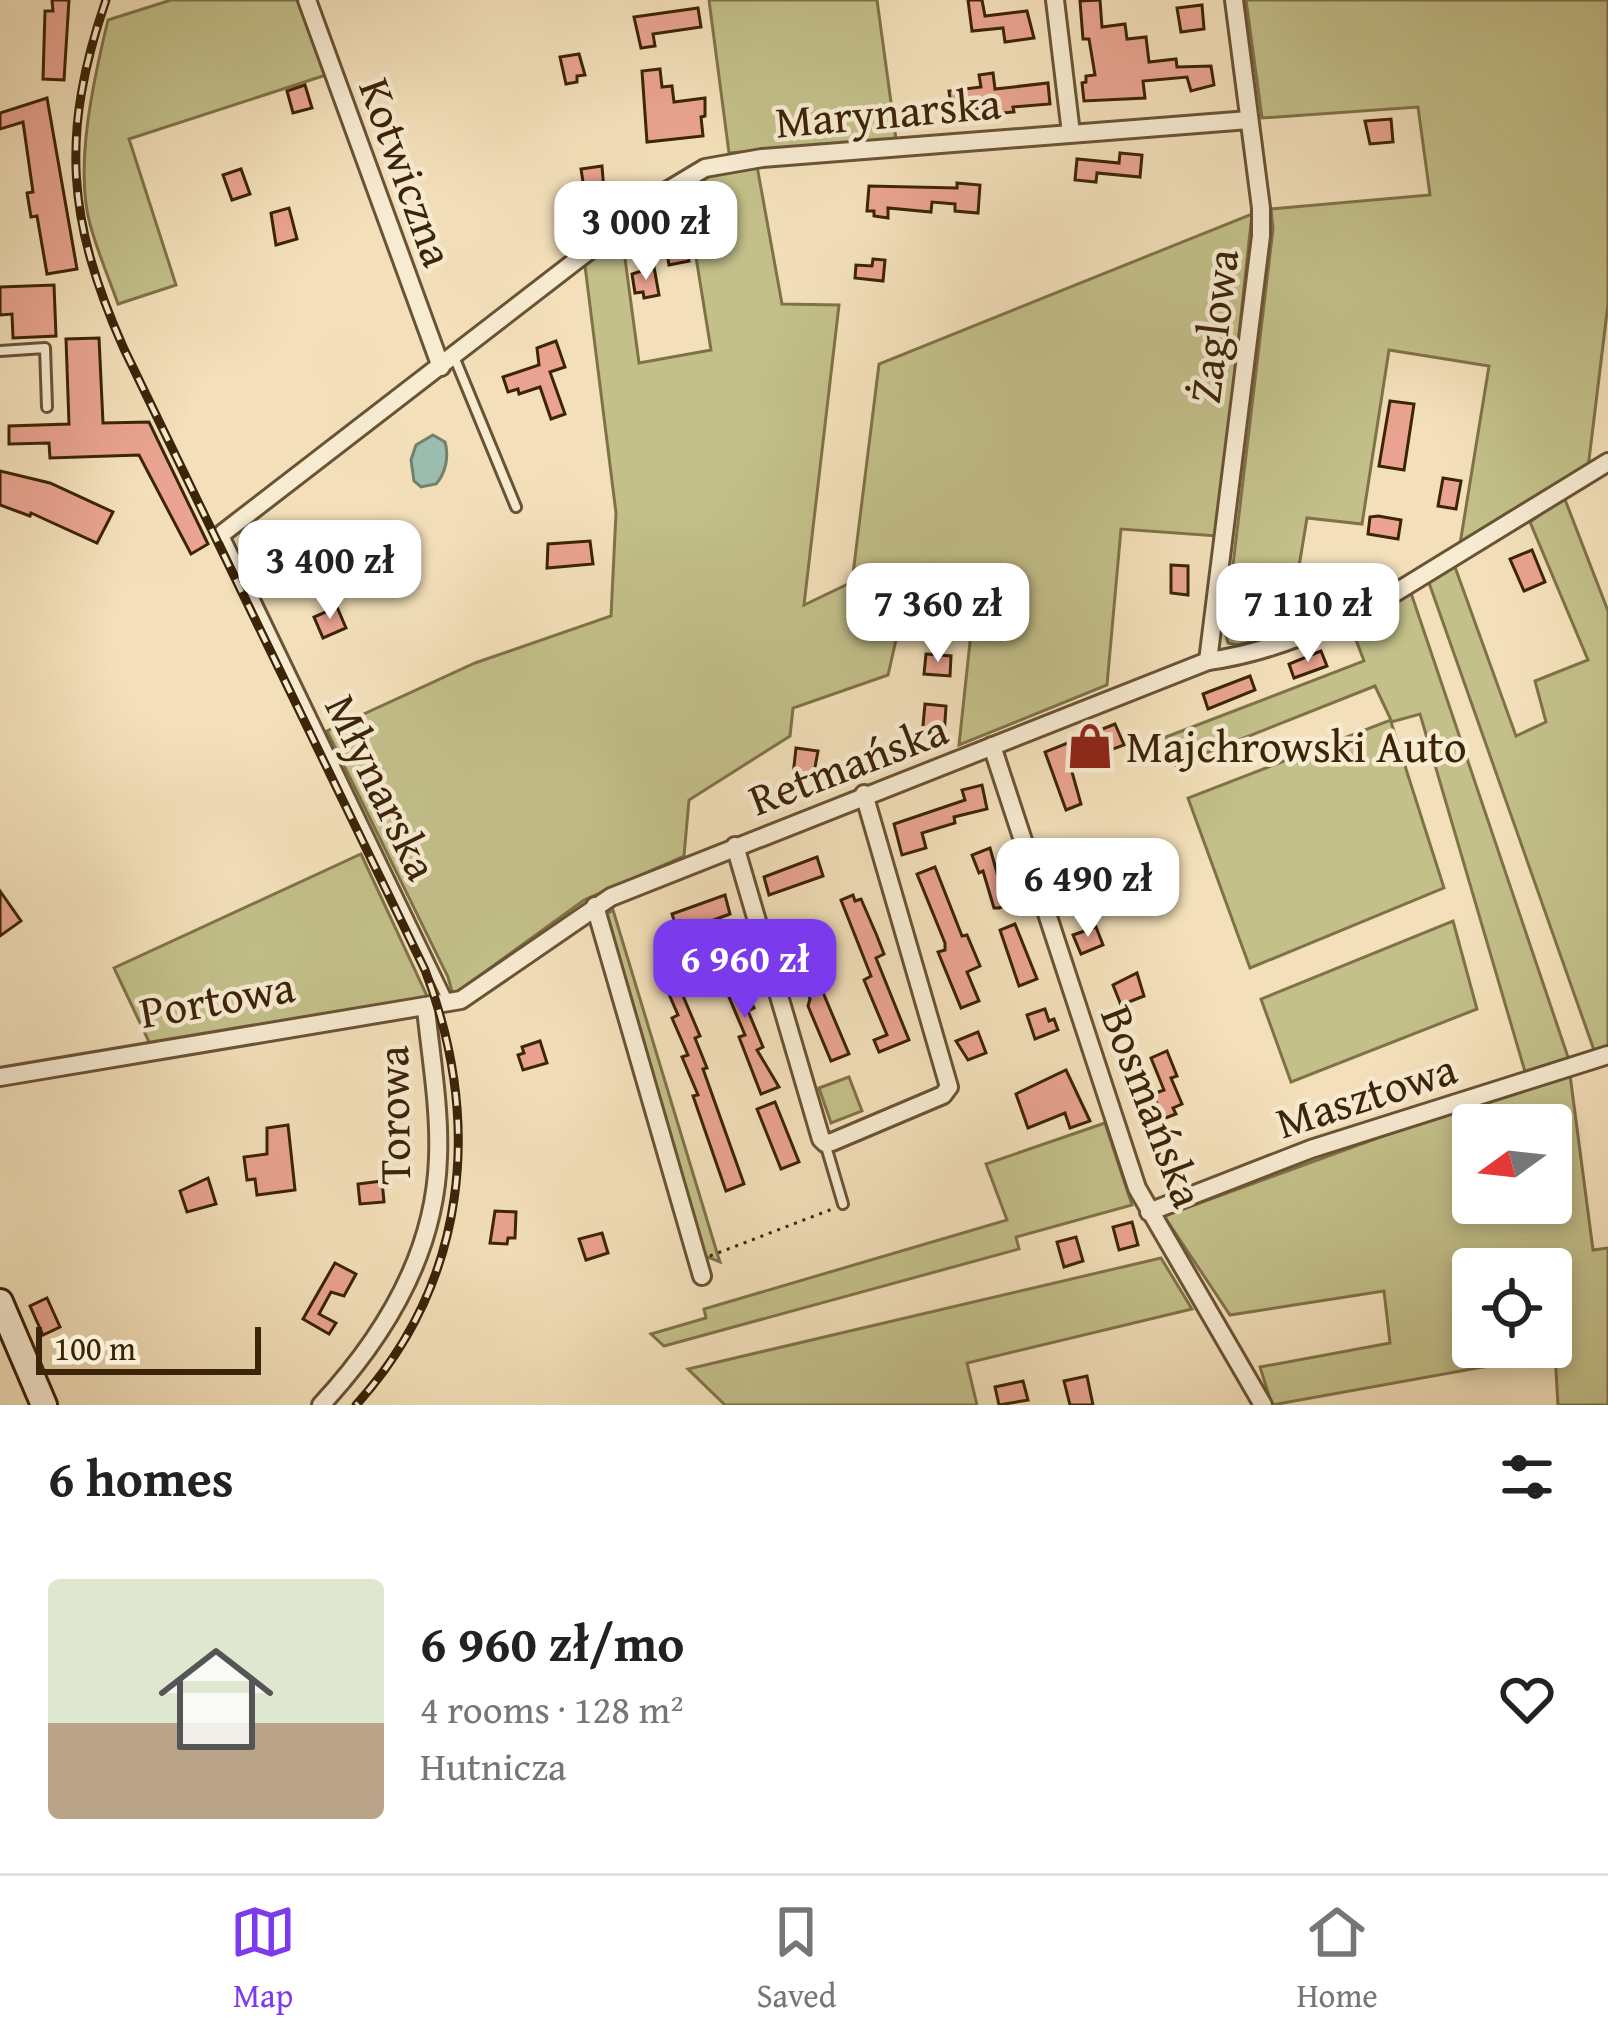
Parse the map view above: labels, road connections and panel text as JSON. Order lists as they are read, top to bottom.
{
  "streets": {
    "street": [
      "Marynarska",
      "Kotwiczna",
      "Żaglowa",
      "Retmańska",
      "Portowa",
      "Masztowa",
      "Bosmańska",
      "Torowa"
    ],
    "lane": ["Młynarska"]
  },
  "crossings": [
    ["Marynarska", "Kotwiczna"],
    ["Marynarska", "Żaglowa"],
    ["Marynarska", "Młynarska"],
    ["Żaglowa", "Retmańska"],
    ["Retmańska", "Młynarska"],
    ["Retmańska", "Portowa"],
    ["Retmańska", "Bosmańska"],
    ["Młynarska", "Portowa"],
    ["Portowa", "Torowa"],
    ["Masztowa", "Bosmańska"]
  ],
  "places": {
    "shop": ["Majchrowski Auto"]
  },
  "scale_bar": "100 m",
  "north": "left",
  "page": {
    "price": [
      "3 000 zł",
      "3 400 zł",
      "7 360 zł",
      "7 110 zł",
      "6 490 zł",
      "6 960 zł"
    ],
    "scale": "100 m",
    "heading": "6 homes",
    "list": [
      {
        "name": "6 960 zł/mo",
        "note": "4 rooms · 128 m² · Hutnicza"
      }
    ],
    "tabs": ["Map", "Saved", "Home"]
  }
}
